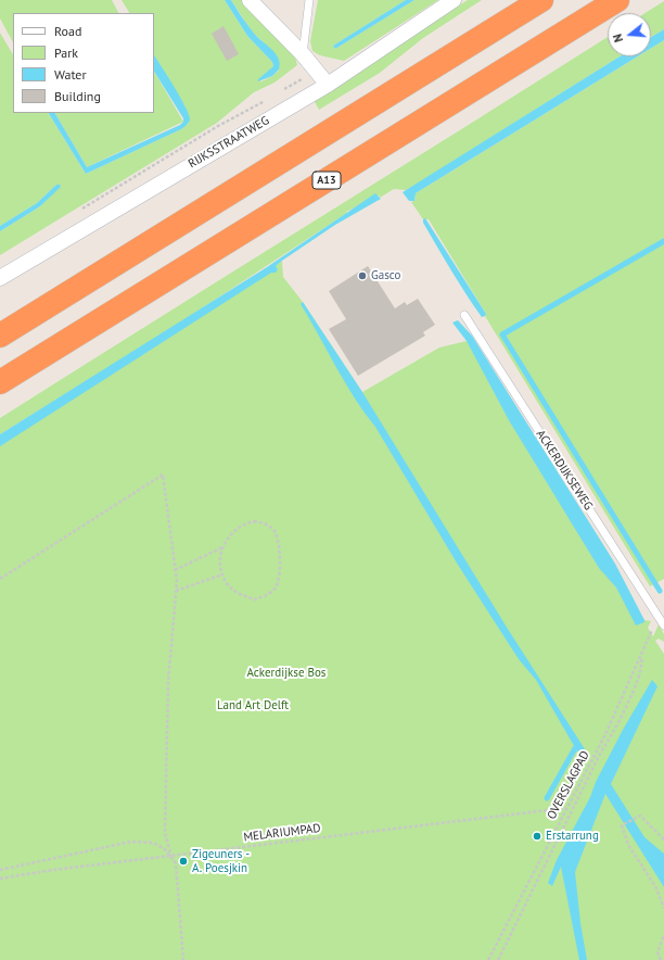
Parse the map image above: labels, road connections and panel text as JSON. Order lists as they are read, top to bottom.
{
  "streets": {
    "highway": ["A13"],
    "street": ["RIJKSSTRAATWEG"],
    "lane": ["ACKERDIJKSEWEG"],
    "path": ["OVERSLAGPAD", "MELARIUMPAD"]
  },
  "crossings": [
    ["ACKERDIJKSEWEG", "OVERSLAGPAD"],
    ["OVERSLAGPAD", "MELARIUMPAD"]
  ],
  "parks": ["Ackerdijkse Bos", "Land Art Delft"],
  "places": ["Gasco", "Erstarrung", "Zigeuners - A. Poesjkin"],
  "legend": [
    "Road",
    "Park",
    "Water",
    "Building"
  ],
  "north": "left"
}
